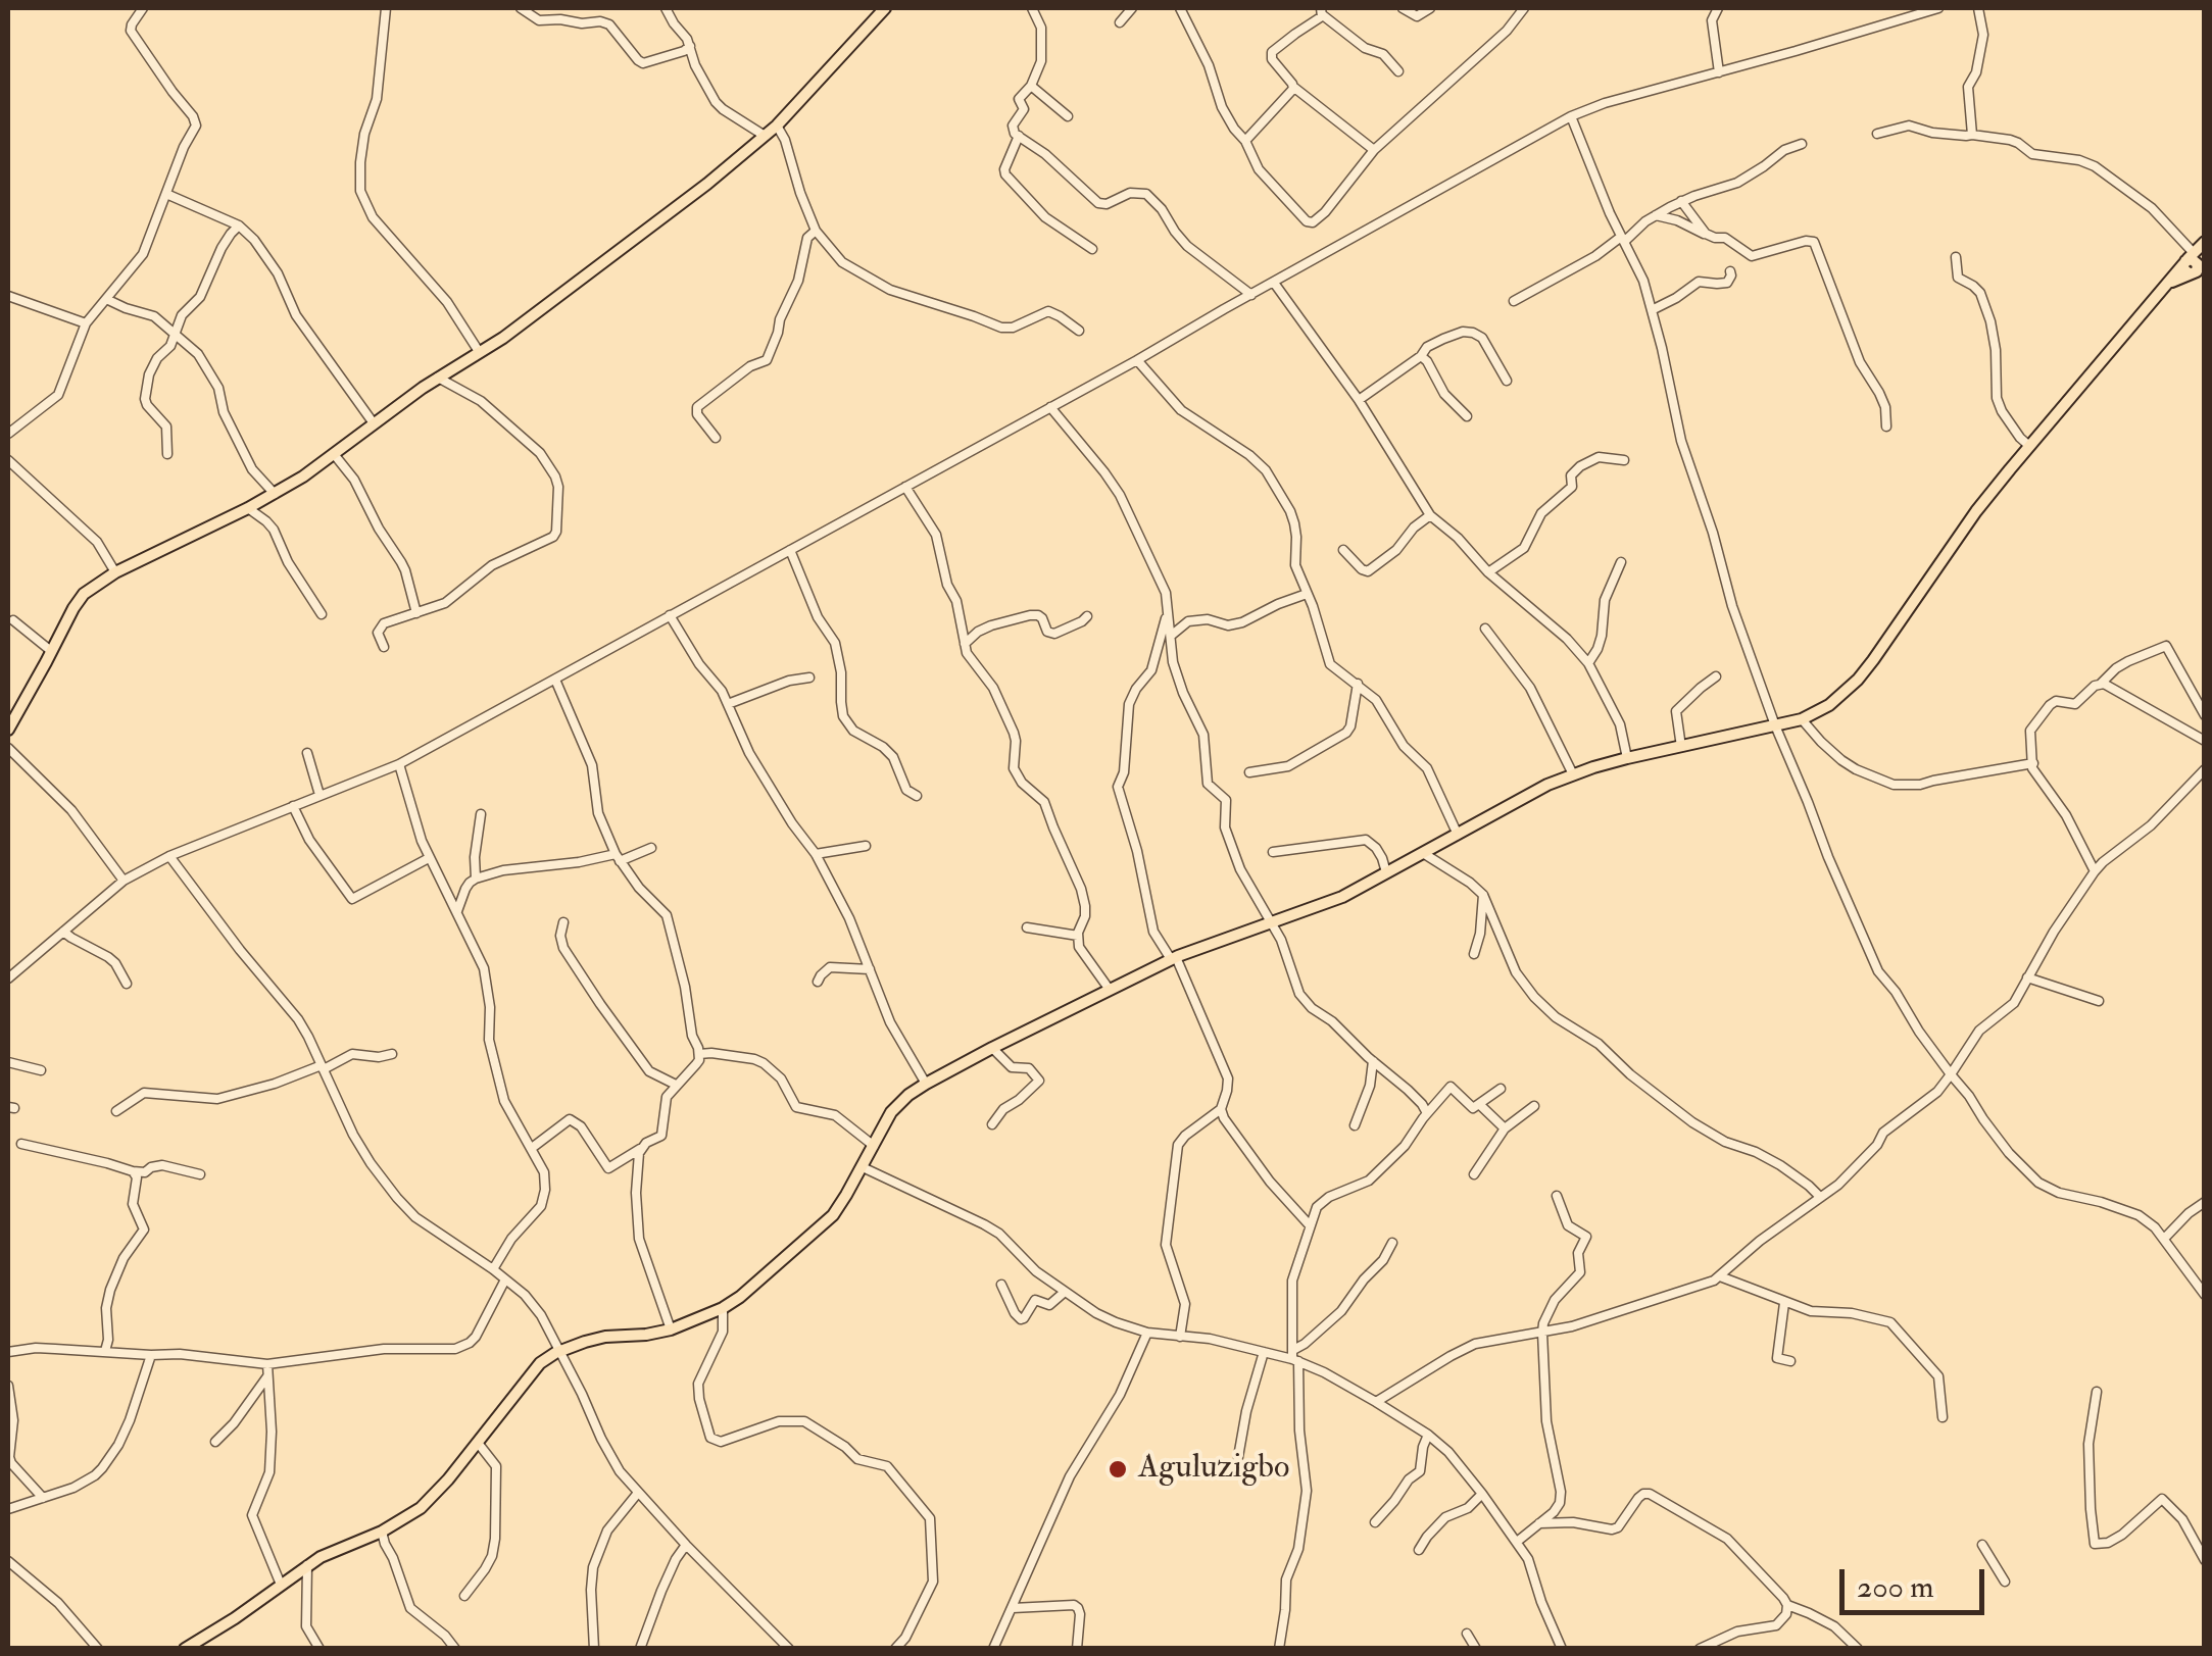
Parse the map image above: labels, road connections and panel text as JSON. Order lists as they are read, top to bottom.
{
  "places": ["Aguluzigbo"],
  "scale_bar": "200 m"
}
